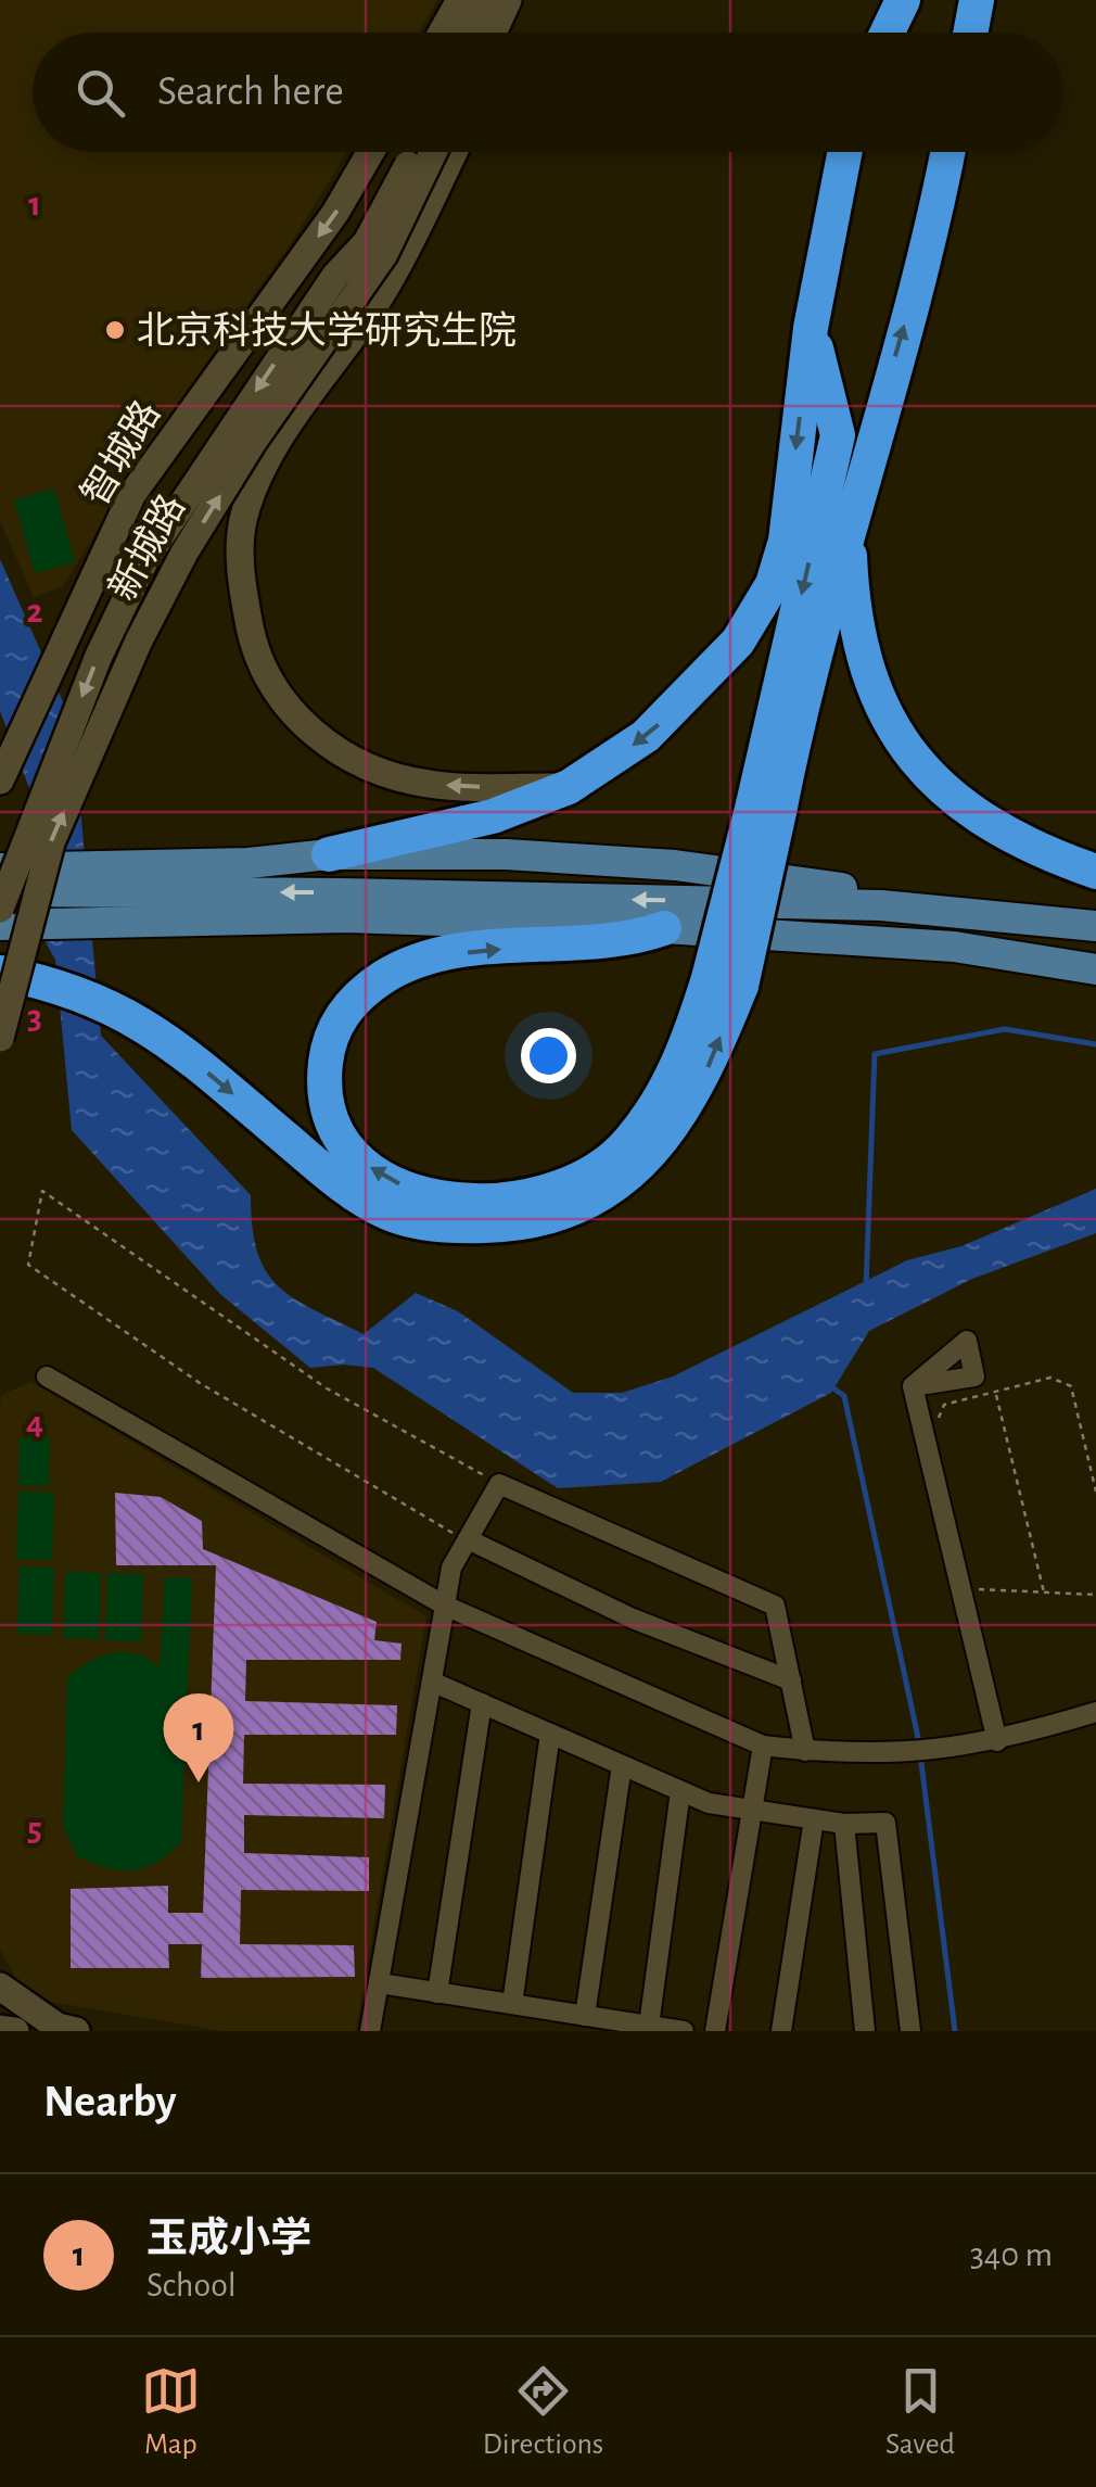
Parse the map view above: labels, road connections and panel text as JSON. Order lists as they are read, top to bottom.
{
  "streets": {
    "street": ["智城路", "新城路"]
  },
  "one_way": ["智城路"],
  "places": ["北京科技大学研究生院"],
  "page": {
    "search": "Search here",
    "pins": "1",
    "heading": "Nearby",
    "list": [
      {
        "mark": "1",
        "name": "玉成小学",
        "note": "School",
        "value": "340 m"
      }
    ],
    "nav": ["Map", "Directions", "Saved"]
  },
  "grid": {
    "rows": [
      "1",
      "2",
      "3",
      "4",
      "5"
    ]
  }
}
